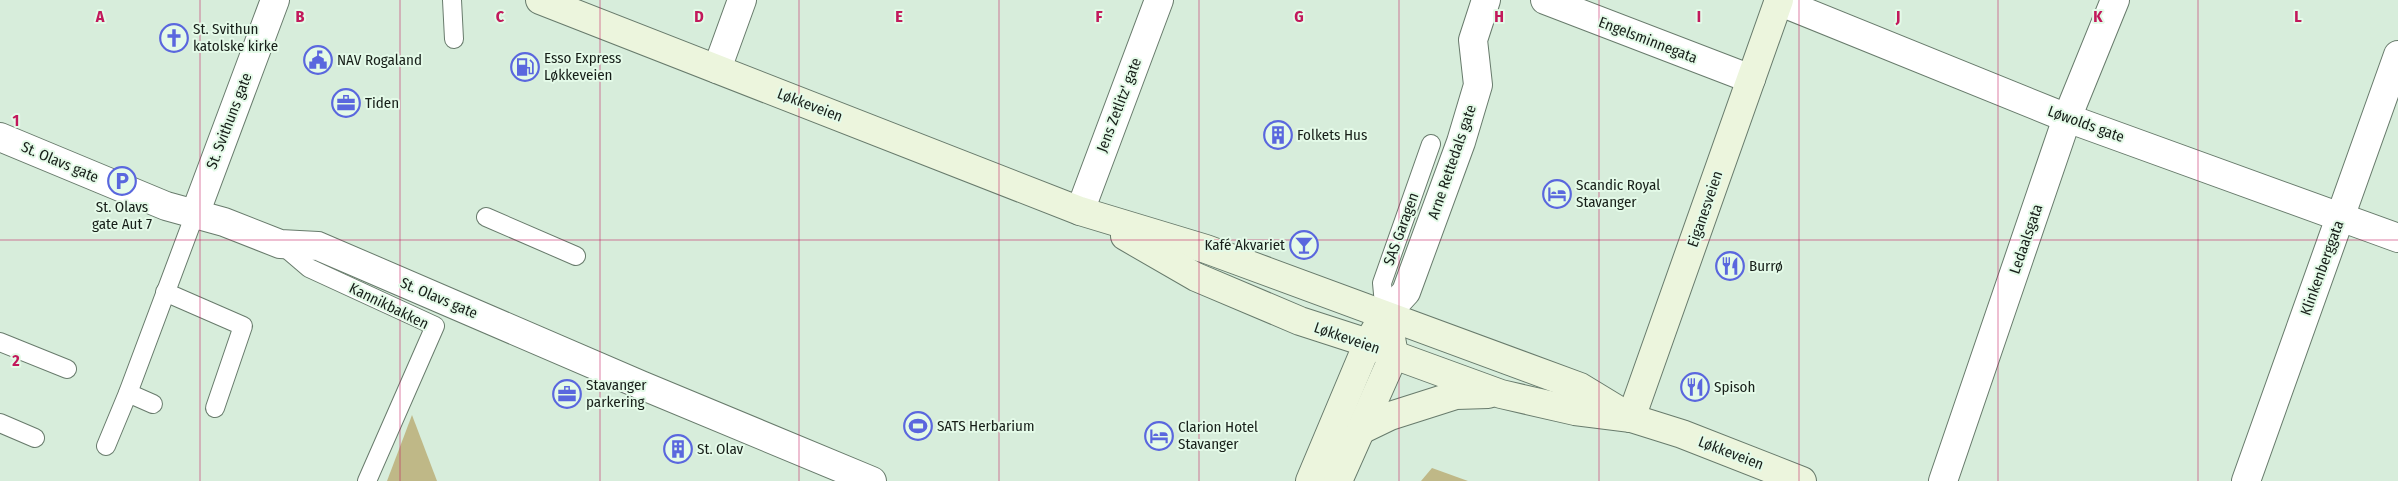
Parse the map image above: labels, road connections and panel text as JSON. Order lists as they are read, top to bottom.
{
  "streets": {
    "main road": ["Løkkeveien", "Arne Rettedals gate", "Eiganesveien"],
    "street": [
      "Engelsminnegata",
      "Jens Zetlitz' gate",
      "St. Svithuns gate",
      "Løwolds gate",
      "St. Olavs gate",
      "Ledaalsgata",
      "Klinkenberggata"
    ],
    "lane": ["SAS Garagen", "Kannikbakken"]
  },
  "crossings": [
    ["Engelsminnegata", "Eiganesveien"],
    ["Løkkeveien", "Jens Zetlitz' gate"],
    ["Løkkeveien", "Arne Rettedals gate"],
    ["Løkkeveien", "Eiganesveien"],
    ["Løkkeveien", "SAS Garagen"],
    ["St. Svithuns gate", "St. Olavs gate"],
    ["Løwolds gate", "Eiganesveien"],
    ["Løwolds gate", "Ledaalsgata"],
    ["Løwolds gate", "Klinkenberggata"],
    ["St. Olavs gate", "Kannikbakken"],
    ["Arne Rettedals gate", "SAS Garagen"]
  ],
  "places": {
    "church": ["St. Svithun katolske kirke"],
    "public building": ["NAV Rogaland"],
    "fuel station": ["Esso Express Løkkeveien"],
    "office": ["Tiden", "Stavanger parkering"],
    "building": ["Folkets Hus", "St. Olav"],
    "parking": ["St. Olavs gate Aut 7"],
    "hotel": ["Scandic Royal Stavanger", "Clarion Hotel Stavanger"],
    "bar": ["Kafé Akvariet"],
    "restaurant": ["Burrø", "Spisoh"],
    "sports": ["SATS Herbarium"]
  },
  "grid": {
    "columns": [
      "A",
      "B",
      "C",
      "D",
      "E",
      "F",
      "G",
      "H",
      "I",
      "J",
      "K",
      "L"
    ],
    "rows": ["1", "2"]
  }
}
